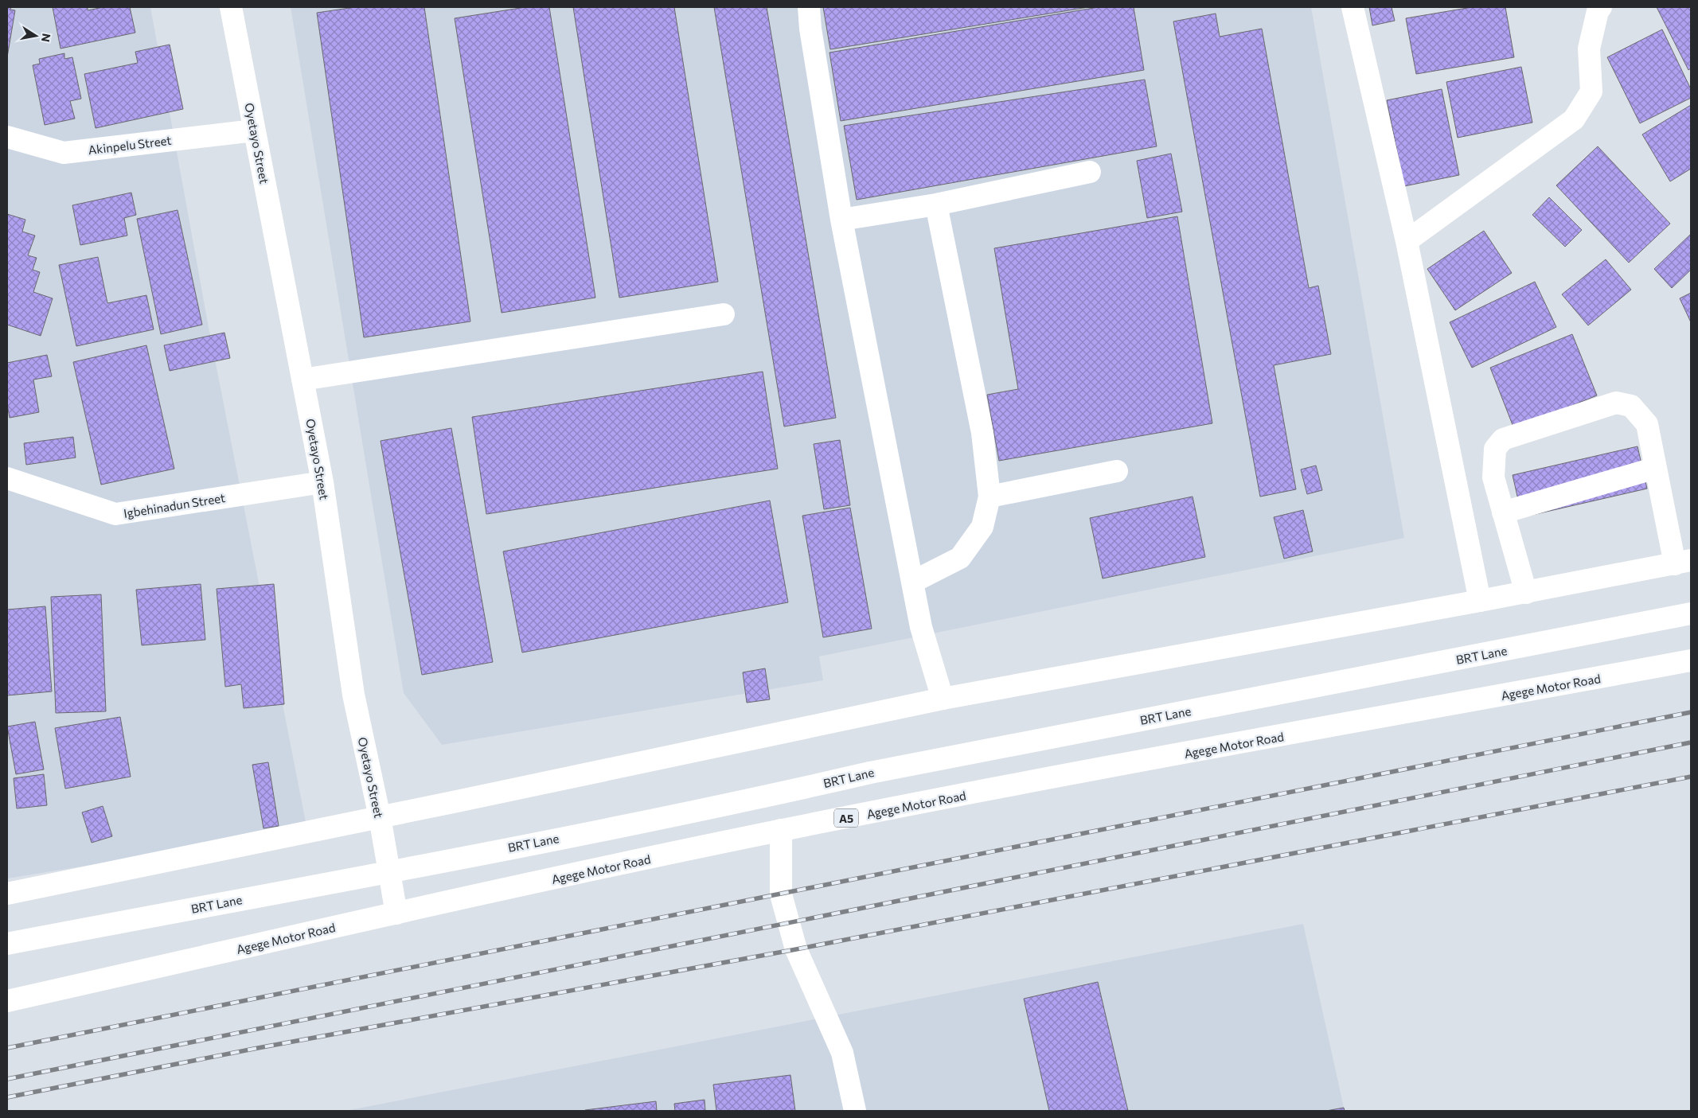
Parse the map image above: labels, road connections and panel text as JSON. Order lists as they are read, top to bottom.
{
  "streets": {
    "main road": [
      "Oyetayo Street",
      "Akinpelu Street",
      "Igbehinadun Street",
      "BRT Lane",
      "Agege Motor Road",
      "A5"
    ]
  },
  "crossings": [
    ["Oyetayo Street", "Akinpelu Street"],
    ["Oyetayo Street", "Igbehinadun Street"],
    ["Oyetayo Street", "BRT Lane"],
    ["Oyetayo Street", "Agege Motor Road"]
  ],
  "north": "right"
}
